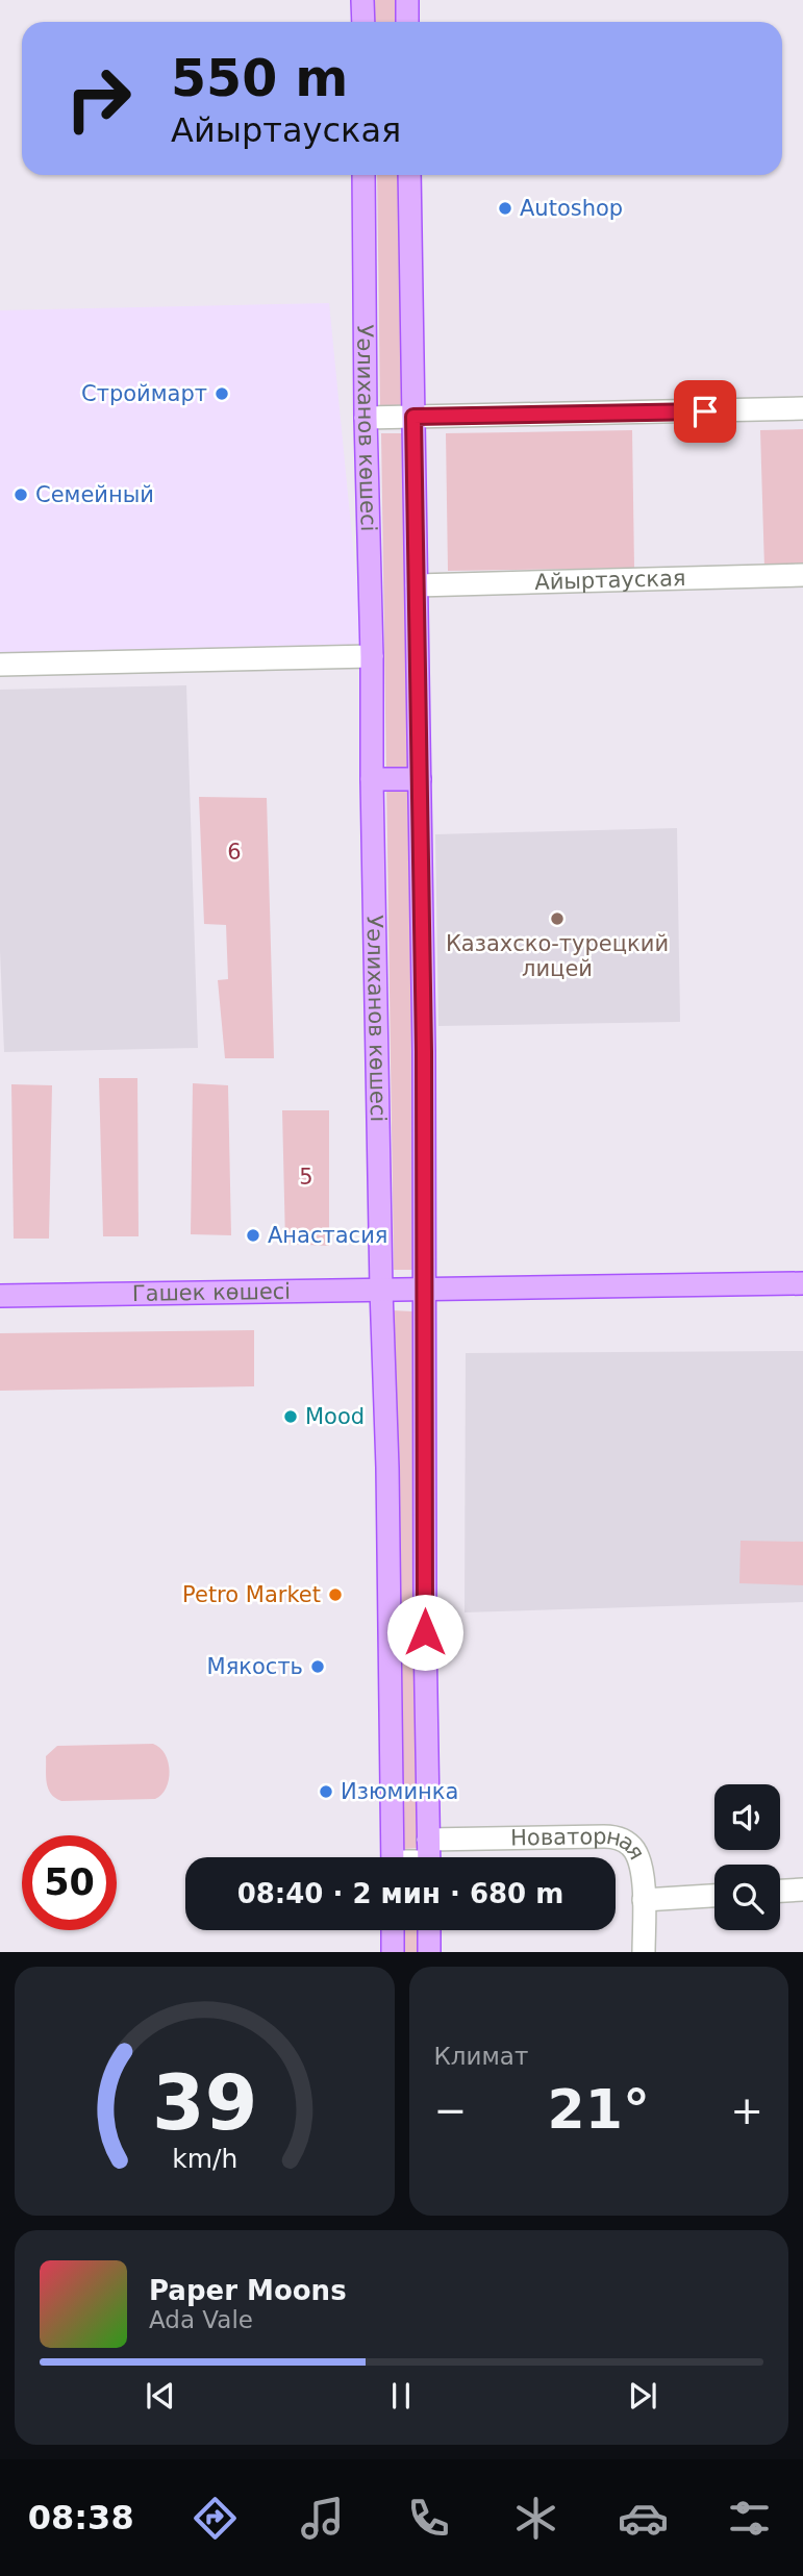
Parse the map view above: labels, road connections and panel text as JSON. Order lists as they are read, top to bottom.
{
  "streets": {
    "main road": ["Уәлиханов көшесі", "Гашек көшесі"],
    "street": ["Айыртауская", "Новаторная"]
  },
  "crossings": [
    ["Уәлиханов көшесі", "Айыртауская"],
    ["Уәлиханов көшесі", "Гашек көшесі"],
    ["Уәлиханов көшесі", "Новаторная"]
  ],
  "parks": ["6", "5"],
  "places": [
    "Autoshop",
    "Строймарт",
    "Семейный",
    "Казахско-турецкий лицей",
    "Анастасия",
    "Mood",
    "Petro Market",
    "Мякость",
    "Изюминка"
  ],
  "page": {
    "turn": ["550 m", "Айыртауская"],
    "limit": "50",
    "trip": "08:40 · 2 мин · 680 m",
    "tile": "Климат",
    "heat": ["−", "21°", "+"],
    "song": ["Paper Moons", "Ada Vale"],
    "tabs": "08:38",
    "gauge": ["39", "km/h"]
  }
}
